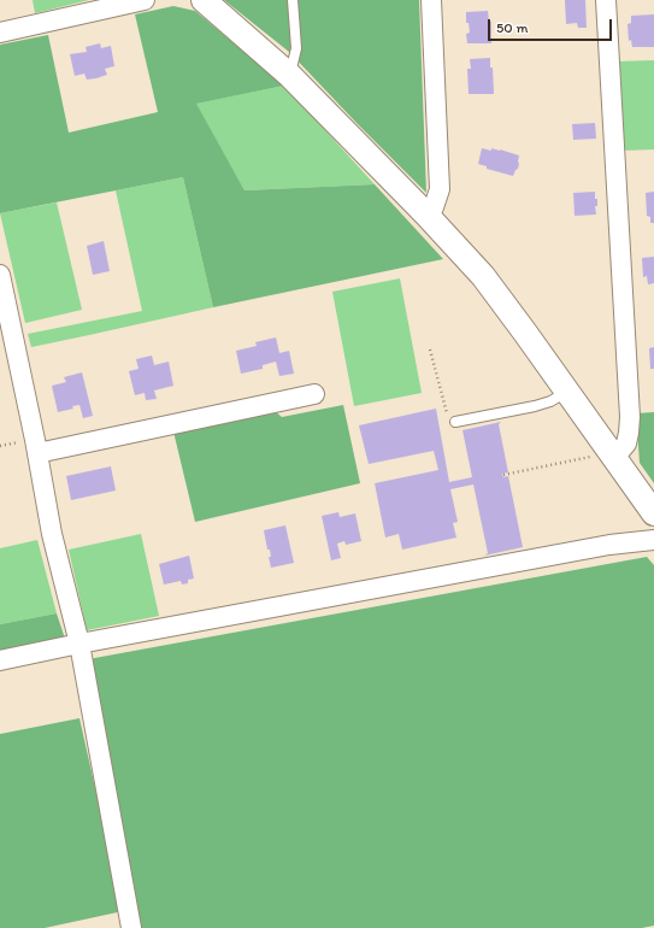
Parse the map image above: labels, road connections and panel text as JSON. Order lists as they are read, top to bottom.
{
  "scale_bar": "50 m"
}
